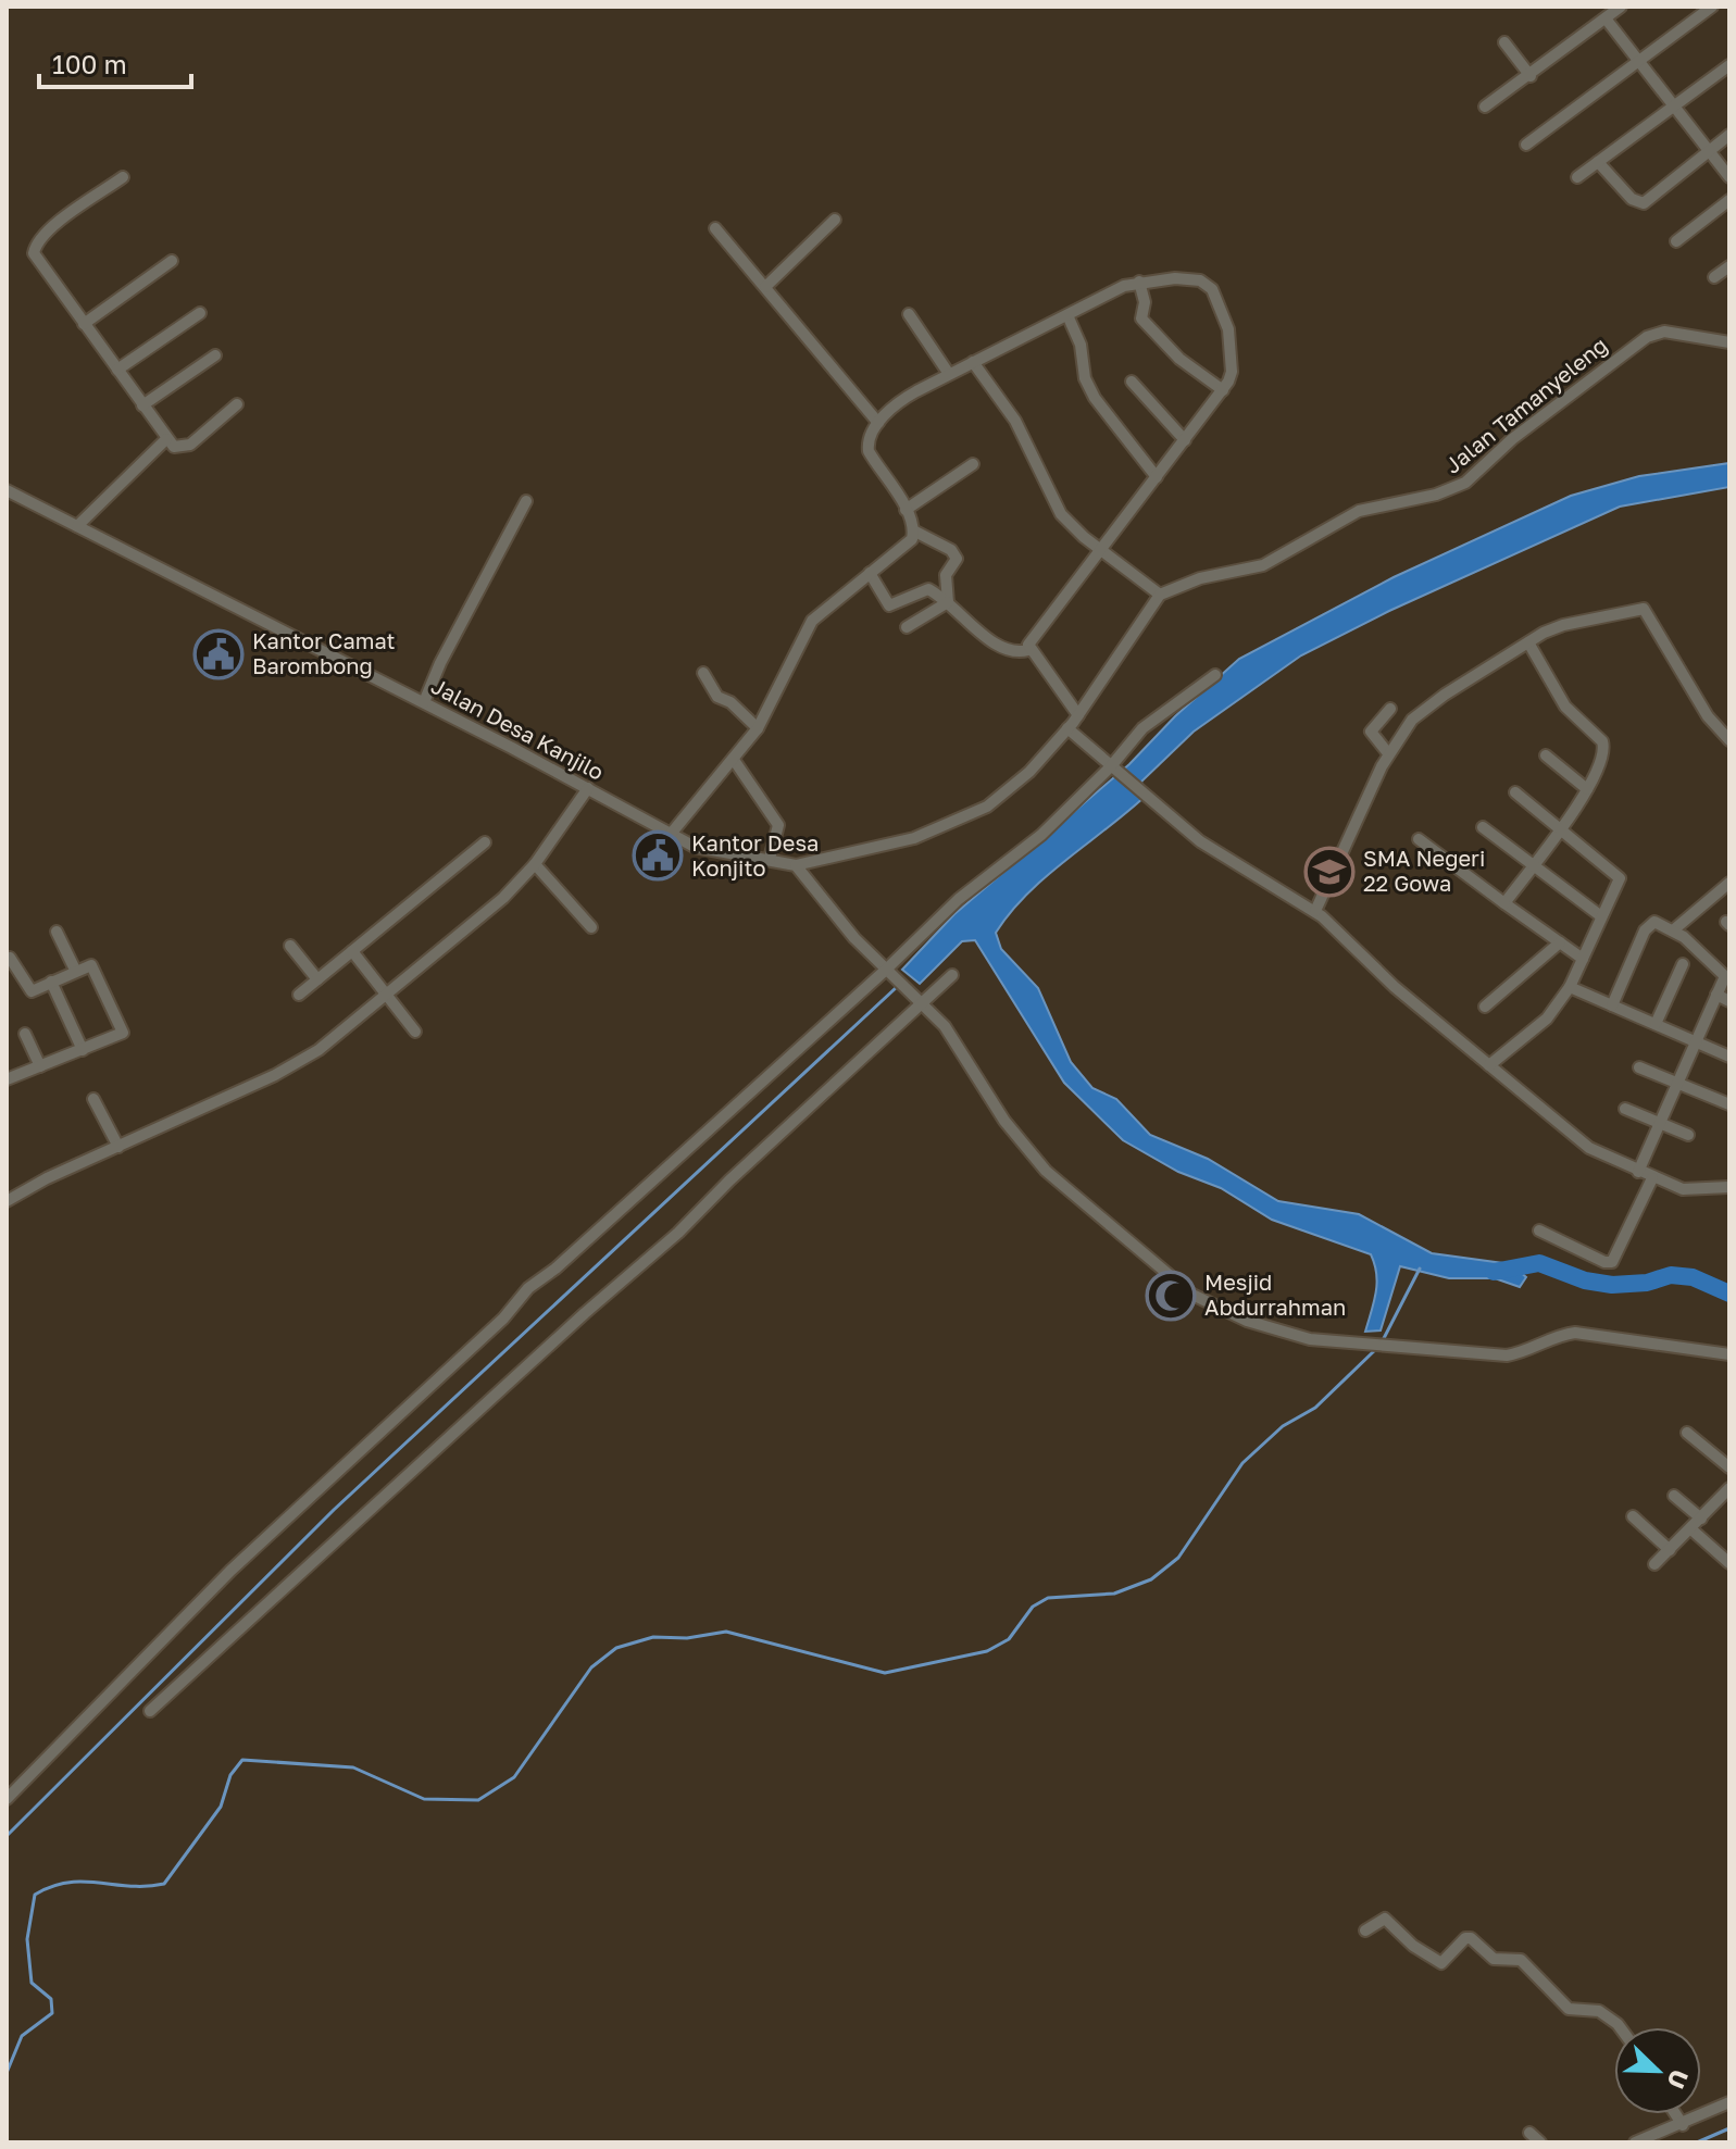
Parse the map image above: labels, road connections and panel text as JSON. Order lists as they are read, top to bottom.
{
  "streets": {
    "street": ["Jalan Tamanyeleng", "Jalan Desa Kanjilo"]
  },
  "places": {
    "public building": ["Kantor Camat Barombong", "Kantor Desa Konjito"],
    "school or university": ["SMA Negeri 22 Gowa"],
    "mosque": ["Mesjid Abdurrahman"]
  },
  "scale_bar": "100 m",
  "north": "bottom right"
}
